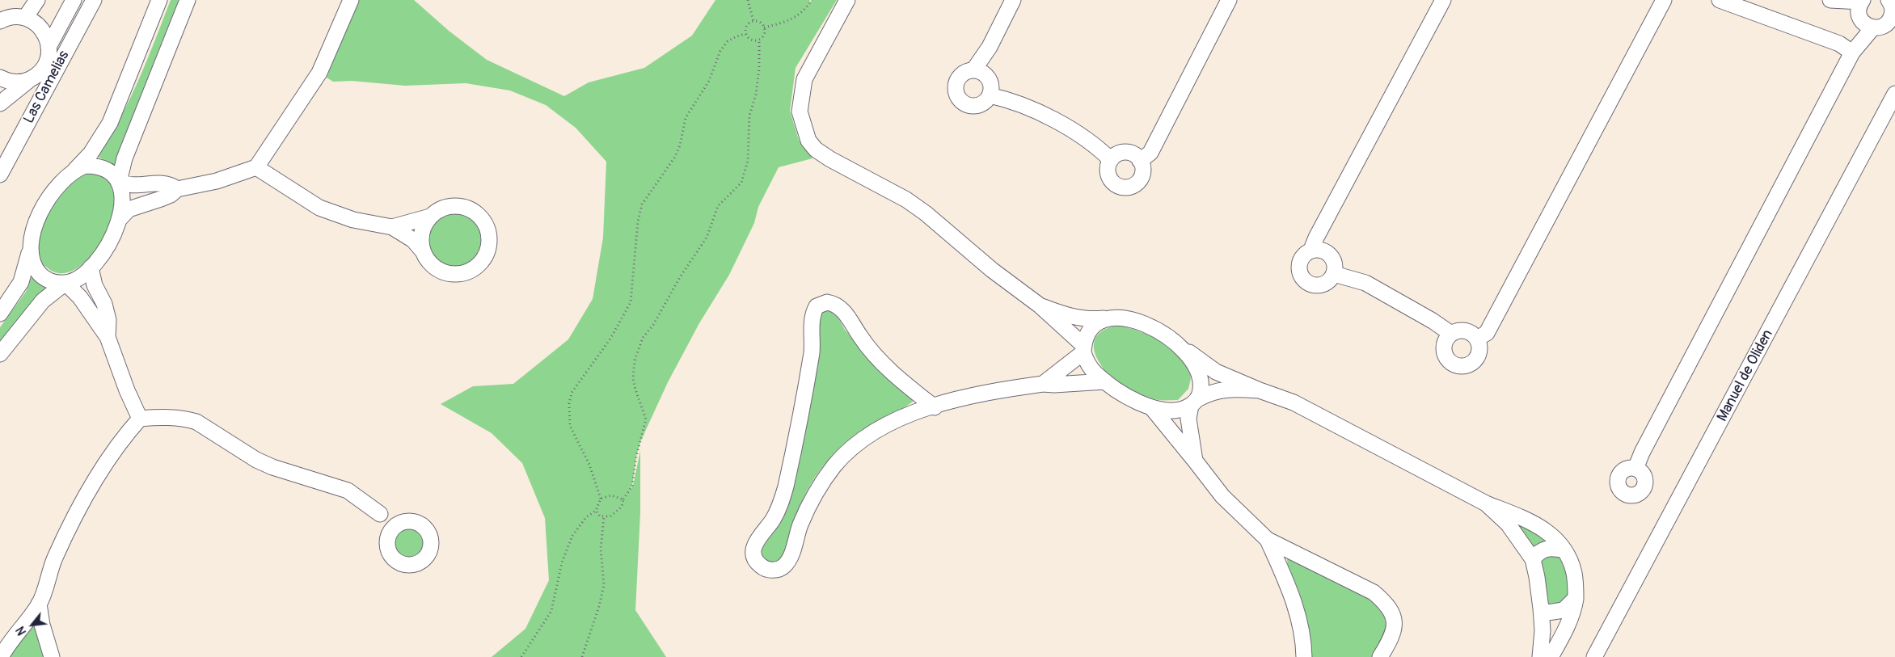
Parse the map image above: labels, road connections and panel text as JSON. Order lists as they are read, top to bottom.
{
  "streets": {
    "street": ["Las Camelias", "Manuel de Oliden"]
  },
  "north": "bottom left"
}
